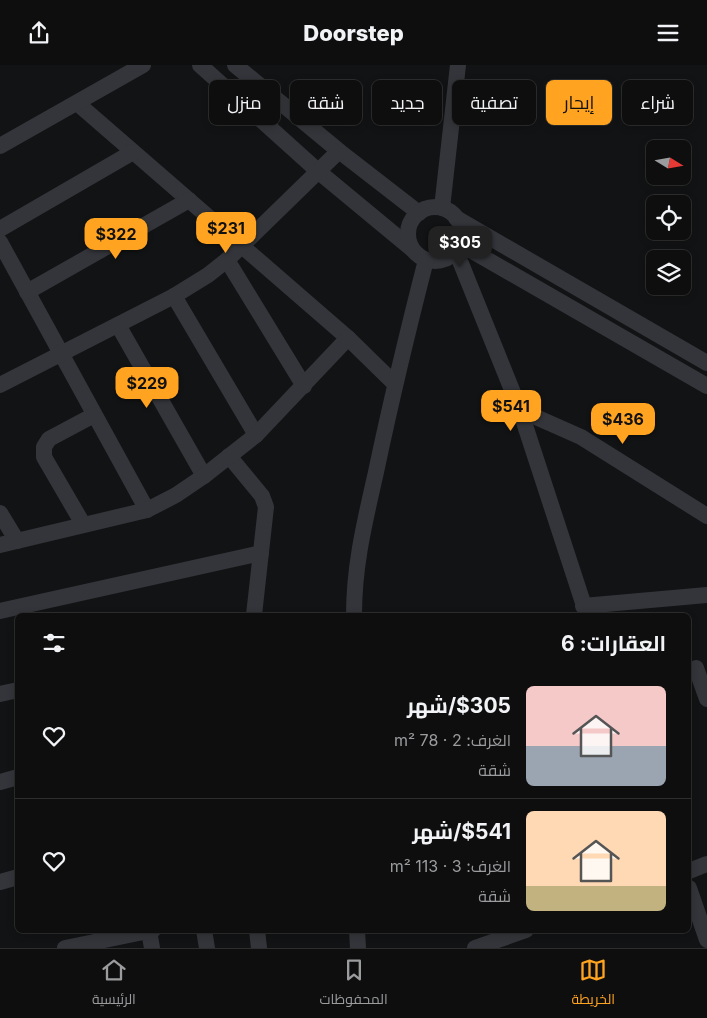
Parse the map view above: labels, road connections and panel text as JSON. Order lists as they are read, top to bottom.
{
  "north": "right",
  "page": {
    "header": "Doorstep",
    "chip": [
      "شراء",
      "إيجار",
      "تصفية",
      "جديد",
      "شقة",
      "منزل"
    ],
    "price": [
      "$231",
      "$322",
      "$305",
      "$229",
      "$541",
      "$436"
    ],
    "heading": "العقارات: 6",
    "list": [
      {
        "name": "$305/شهر",
        "note": "الغرف: 2 · 78 m² · شقة"
      },
      {
        "name": "$541/شهر",
        "note": "الغرف: 3 · 113 m² · شقة"
      }
    ],
    "tabs": ["الخريطة", "المحفوظات", "الرئيسية"]
  }
}
